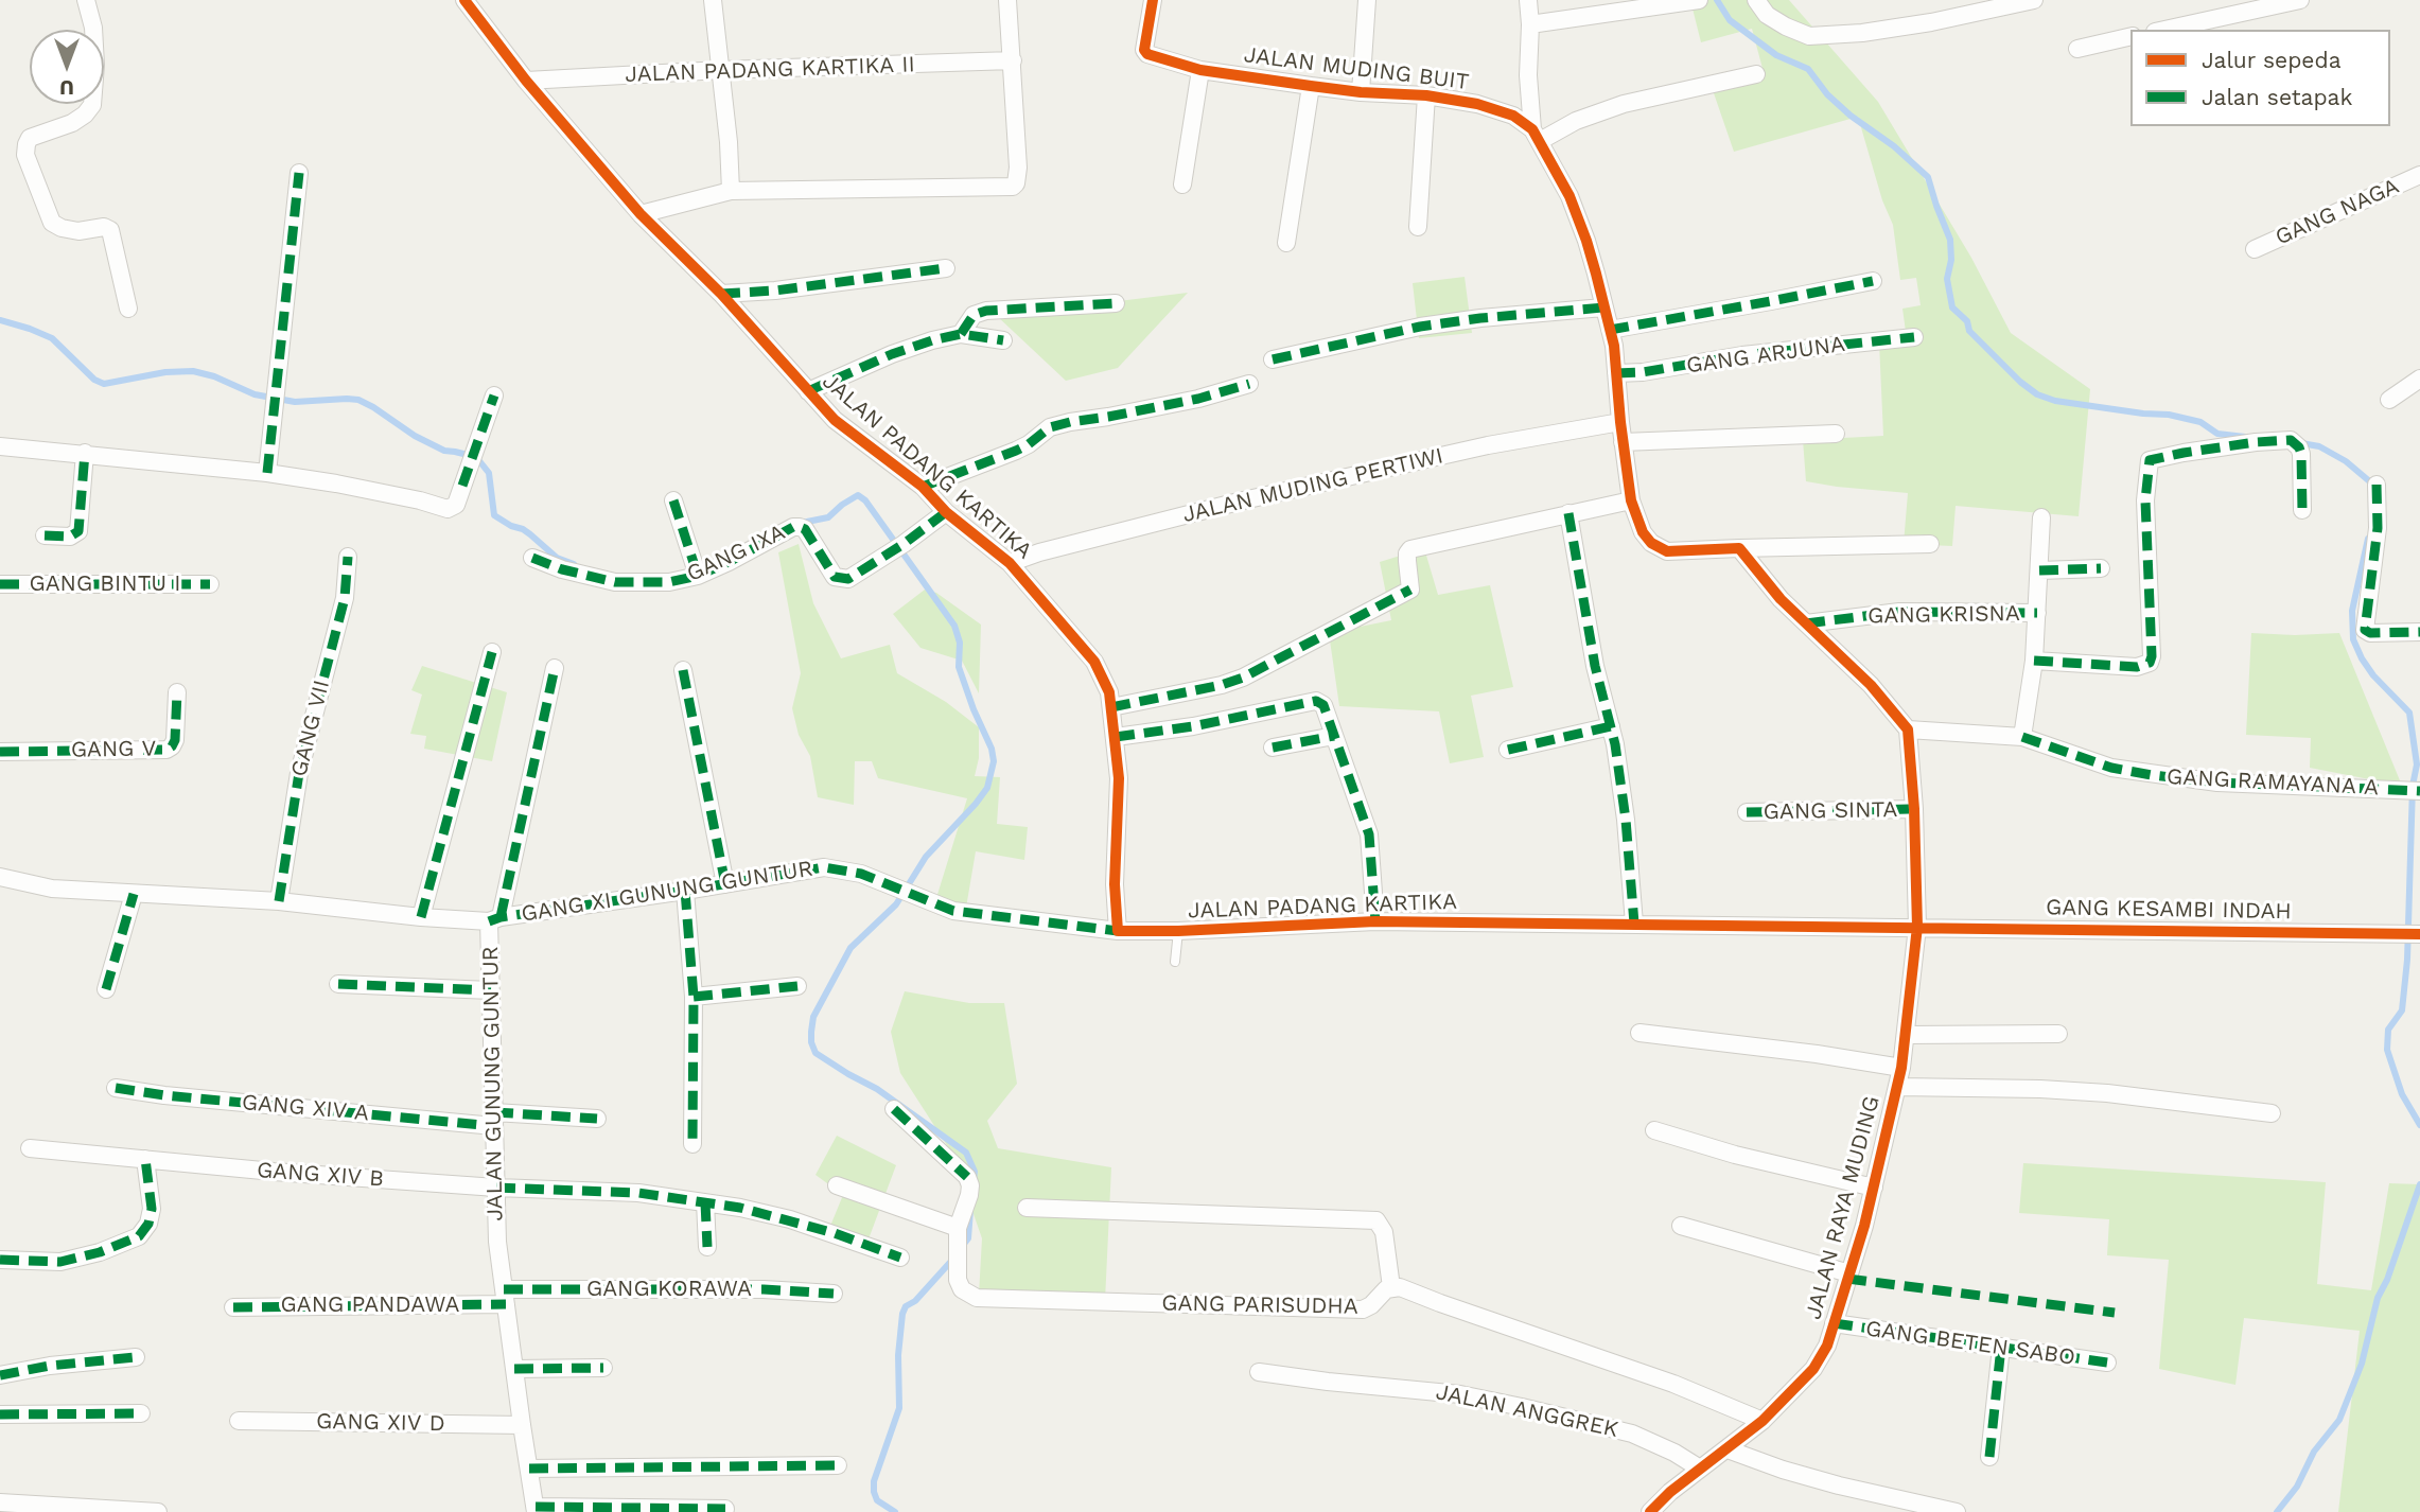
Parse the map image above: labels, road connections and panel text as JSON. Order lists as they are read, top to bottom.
{
  "streets": {
    "street": [
      "JALAN MUDING BUIT",
      "JALAN PADANG KARTIKA II",
      "GANG NAGA",
      "GANG ARJUNA",
      "JALAN PADANG KARTIKA",
      "JALAN MUDING PERTIWI",
      "GANG IXA",
      "GANG BINTU I",
      "GANG KRISNA",
      "GANG VII",
      "GANG V",
      "GANG RAMAYANA A",
      "GANG SINTA",
      "GANG XI GUNUNG GUNTUR",
      "GANG KESAMBI INDAH",
      "JALAN GUNUNG GUNTUR",
      "GANG XIV A",
      "GANG XIV B",
      "JALAN RAYA MUDING",
      "GANG KORAWA",
      "GANG PANDAWA",
      "GANG PARISUDHA",
      "GANG BETEN SABO",
      "JALAN ANGGREK",
      "GANG XIV D"
    ]
  },
  "crossings": [
    ["JALAN PADANG KARTIKA II", "JALAN PADANG KARTIKA"],
    ["JALAN PADANG KARTIKA", "JALAN MUDING PERTIWI"],
    ["JALAN PADANG KARTIKA", "GANG IXA"],
    ["JALAN PADANG KARTIKA", "GANG XI GUNUNG GUNTUR"],
    ["JALAN PADANG KARTIKA", "GANG KESAMBI INDAH"],
    ["JALAN PADANG KARTIKA", "JALAN RAYA MUDING"],
    ["GANG VII", "JALAN GUNUNG GUNTUR"],
    ["GANG XI GUNUNG GUNTUR", "JALAN GUNUNG GUNTUR"],
    ["GANG KESAMBI INDAH", "JALAN RAYA MUDING"],
    ["JALAN GUNUNG GUNTUR", "GANG XIV A"],
    ["JALAN GUNUNG GUNTUR", "GANG XIV B"],
    ["JALAN GUNUNG GUNTUR", "GANG KORAWA"],
    ["JALAN GUNUNG GUNTUR", "GANG PANDAWA"],
    ["JALAN GUNUNG GUNTUR", "GANG XIV D"],
    ["JALAN RAYA MUDING", "GANG BETEN SABO"],
    ["JALAN RAYA MUDING", "JALAN ANGGREK"],
    ["GANG KORAWA", "GANG PANDAWA"]
  ],
  "legend": ["Jalur sepeda", "Jalan setapak"],
  "north": "bottom"
}
